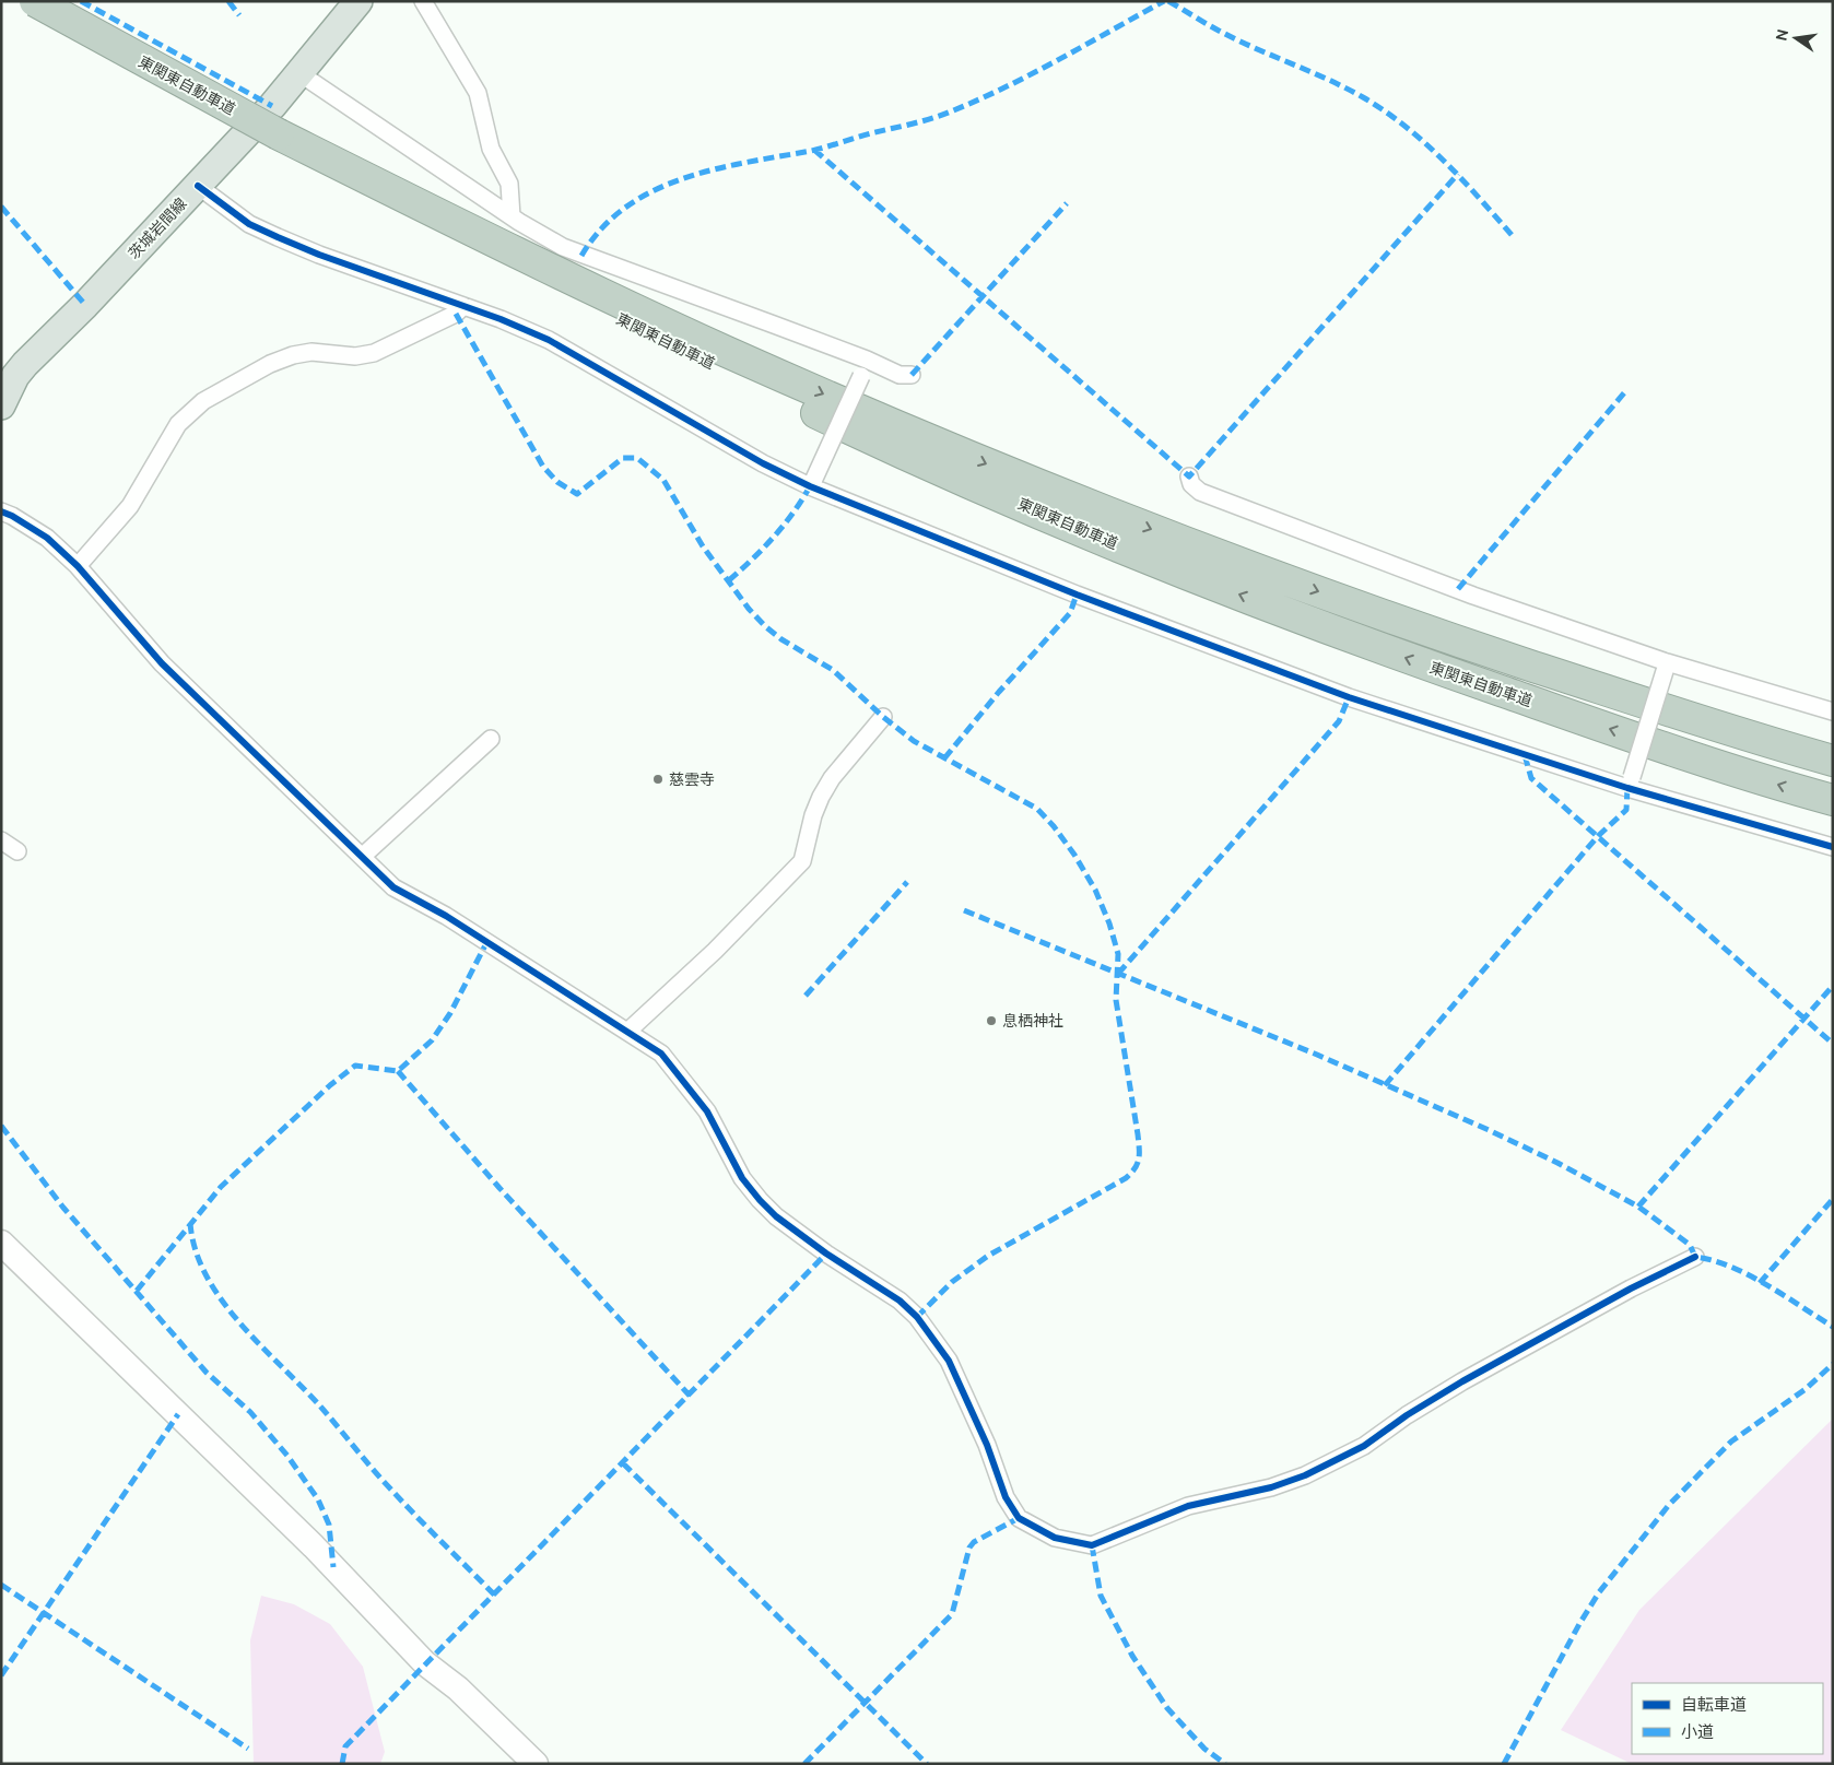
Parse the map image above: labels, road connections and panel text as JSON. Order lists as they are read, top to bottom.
{
  "streets": {
    "highway": ["東関東自動車道"],
    "main road": ["茨城岩間線"]
  },
  "places": ["慈雲寺", "息栖神社"],
  "legend": ["自転車道", "小道"],
  "north": "left"
}
